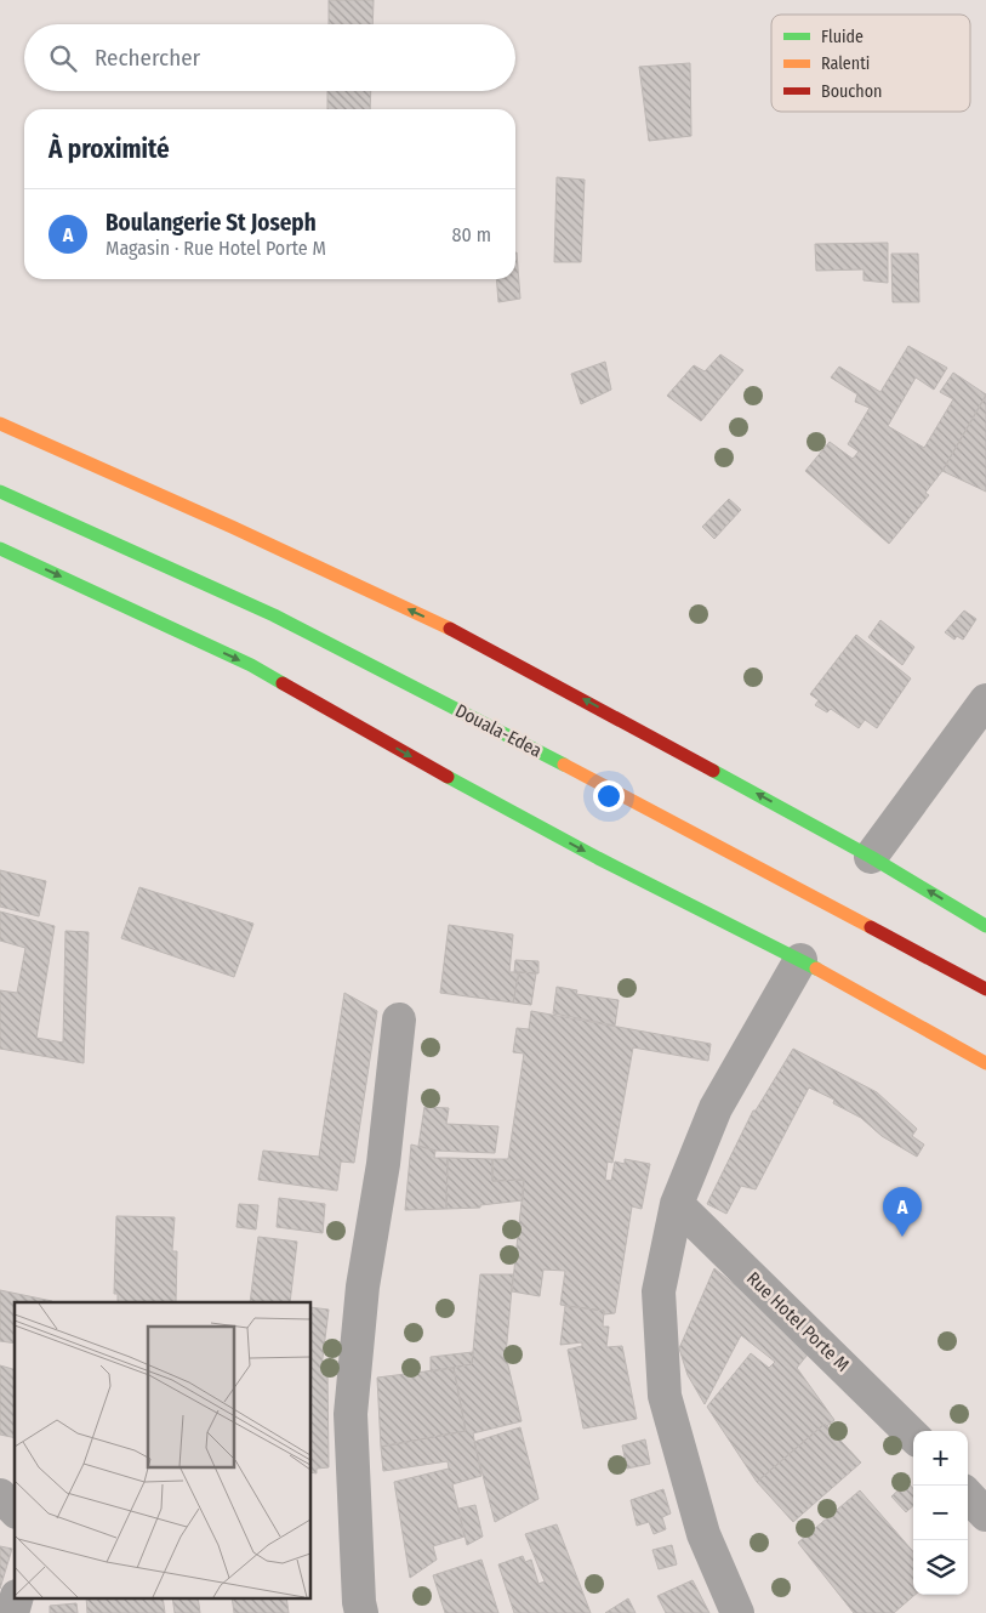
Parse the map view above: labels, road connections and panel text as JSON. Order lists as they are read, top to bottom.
{
  "streets": {
    "main road": ["Douala-Edea"],
    "street": ["Rue Hotel Porte M"]
  },
  "legend": ["Fluide", "Ralenti", "Bouchon"],
  "page": {
    "search": "Rechercher",
    "heading": "À proximité",
    "list": [
      {
        "mark": "A",
        "name": "Boulangerie St Joseph",
        "note": "Magasin · Rue Hotel Porte M",
        "value": "80 m"
      }
    ],
    "pins": "A",
    "map_buttons": ["+", "−"]
  }
}
